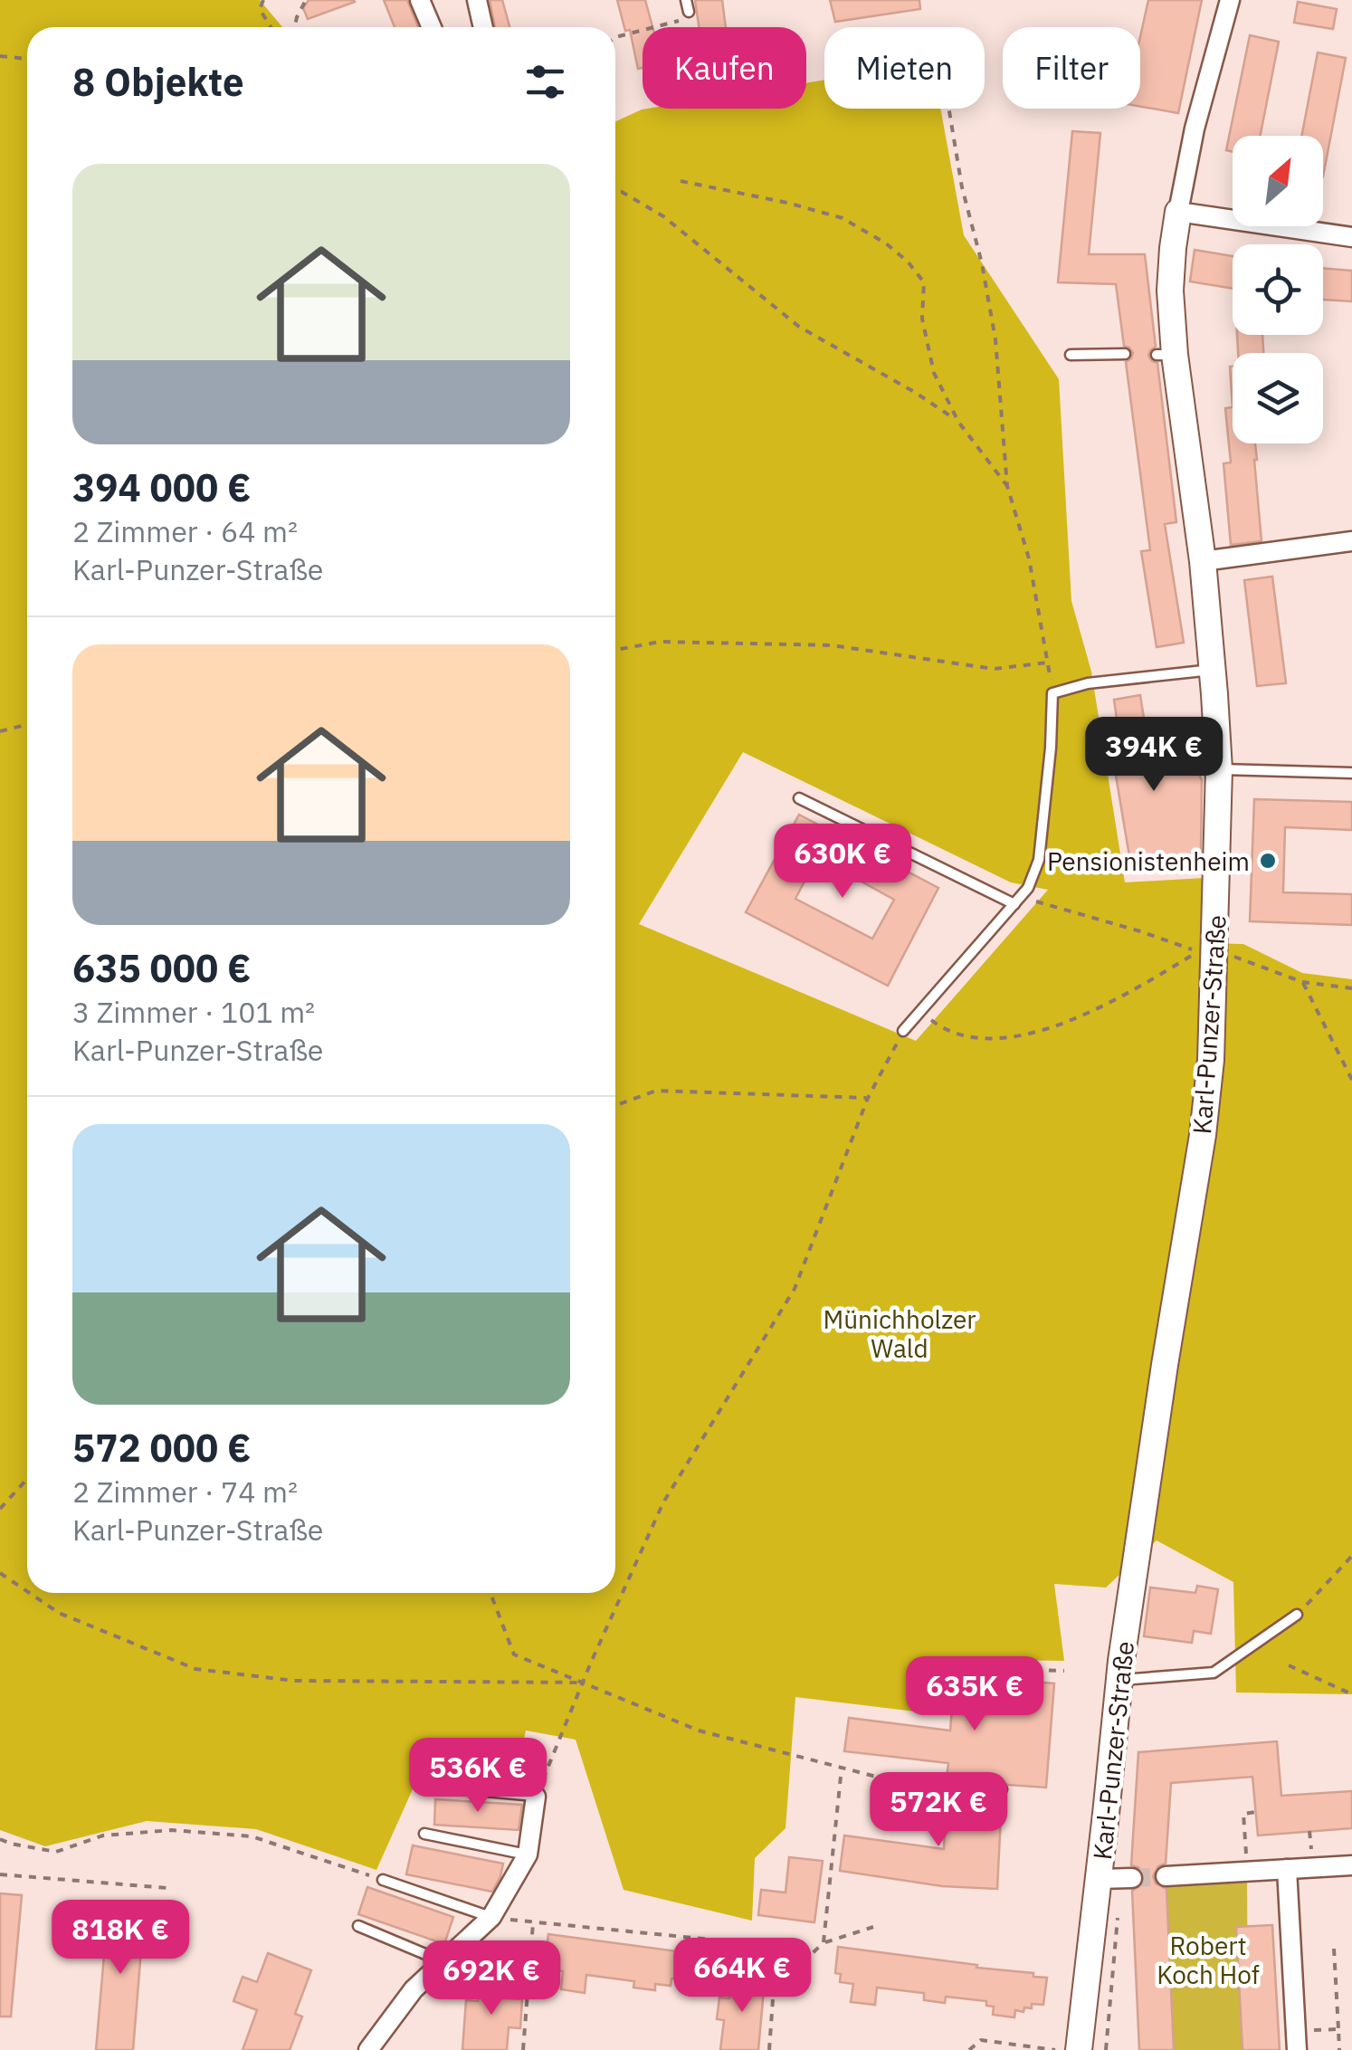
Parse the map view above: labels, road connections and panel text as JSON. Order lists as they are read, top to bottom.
{
  "streets": {
    "street": ["Karl-Punzer-Straße"]
  },
  "parks": ["Münichholzer Wald", "Robert Koch Hof"],
  "places": ["Pensionistenheim"],
  "north": "top right",
  "page": {
    "chip": ["Kaufen", "Mieten", "Filter"],
    "heading": "8 Objekte",
    "list": [
      {
        "name": "394 000 €",
        "note": "2 Zimmer · 64 m² · Karl-Punzer-Straße"
      },
      {
        "name": "635 000 €",
        "note": "3 Zimmer · 101 m² · Karl-Punzer-Straße"
      },
      {
        "name": "572 000 €",
        "note": "2 Zimmer · 74 m² · Karl-Punzer-Straße"
      }
    ],
    "price": [
      "394K €",
      "630K €",
      "635K €",
      "536K €",
      "572K €",
      "818K €",
      "664K €",
      "692K €"
    ]
  }
}
